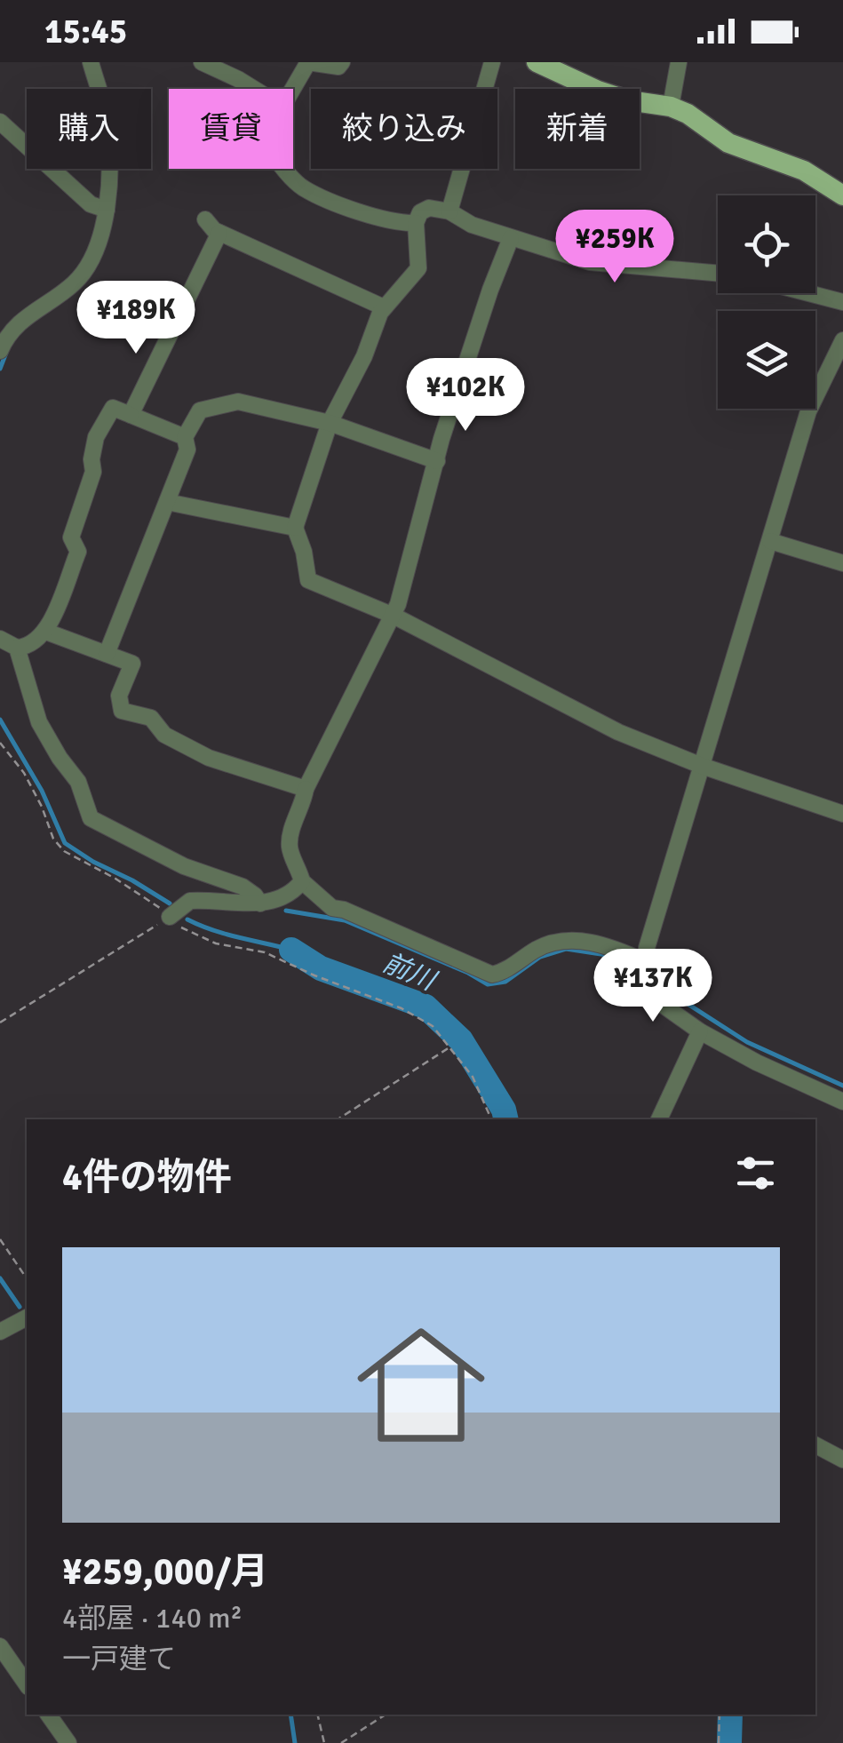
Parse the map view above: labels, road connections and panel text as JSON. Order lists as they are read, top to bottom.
{
  "water": ["前川"],
  "page": {
    "status": "15:45",
    "chip": [
      "購入",
      "賃貸",
      "絞り込み",
      "新着"
    ],
    "price": [
      "¥259K",
      "¥189K",
      "¥102K",
      "¥137K"
    ],
    "heading": "4件の物件",
    "list": [
      {
        "name": "¥259,000/月",
        "note": "4部屋 · 140 m² · 一戸建て"
      }
    ]
  }
}
